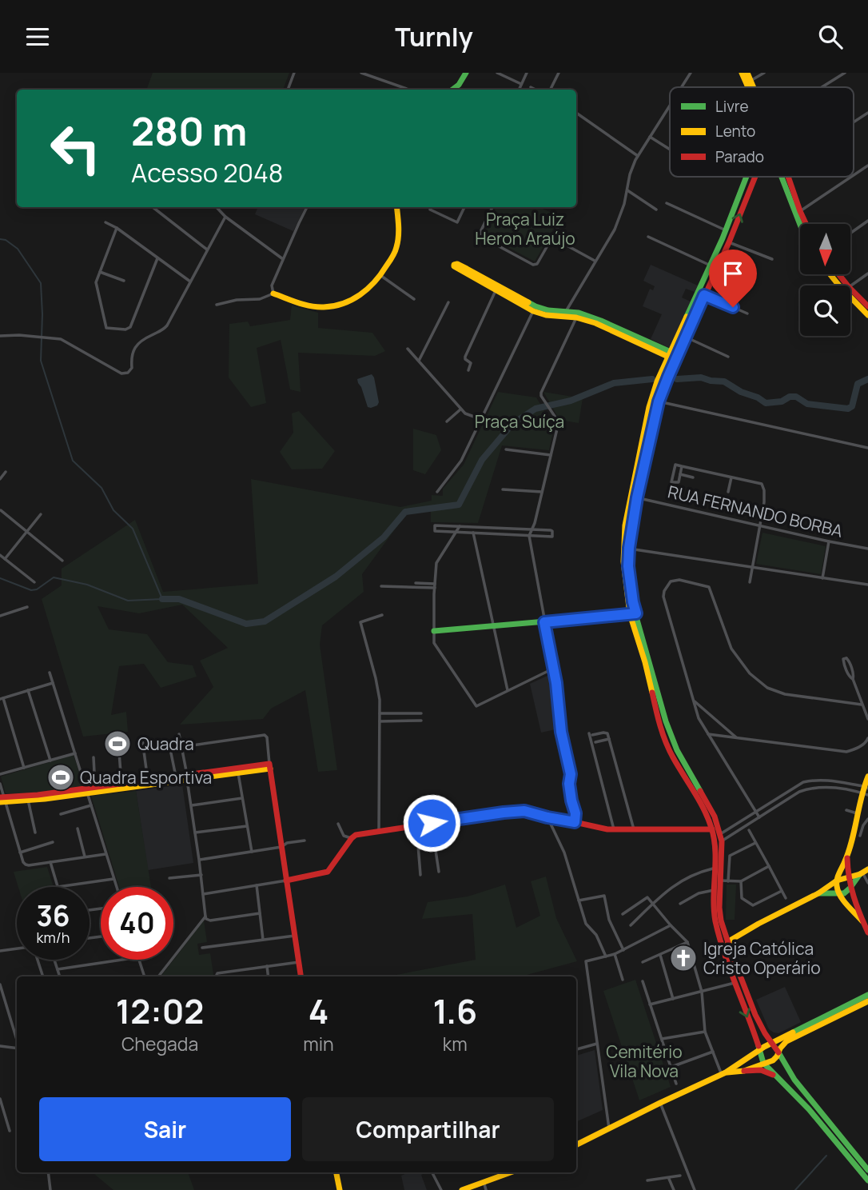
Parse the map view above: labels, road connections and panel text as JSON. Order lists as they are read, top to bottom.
{
  "streets": {
    "street": ["RUA FERNANDO BORBA"]
  },
  "parks": ["Praça Luiz Heron Araújo", "Praça Suíça", "Cemitério Vila Nova"],
  "places": {
    "sports": ["Quadra", "Quadra Esportiva"],
    "church": ["Igreja Católica Cristo Operário"]
  },
  "legend": ["Livre", "Lento", "Parado"],
  "north": "bottom",
  "page": {
    "header": "Turnly",
    "turn": ["280 m", "Acesso 2048"],
    "speed": "36 km/h",
    "limit": "40",
    "eta": [
      "12:02",
      "Chegada",
      "4",
      "min",
      "1.6",
      "km"
    ],
    "buttons": ["Sair", "Compartilhar"]
  }
}
